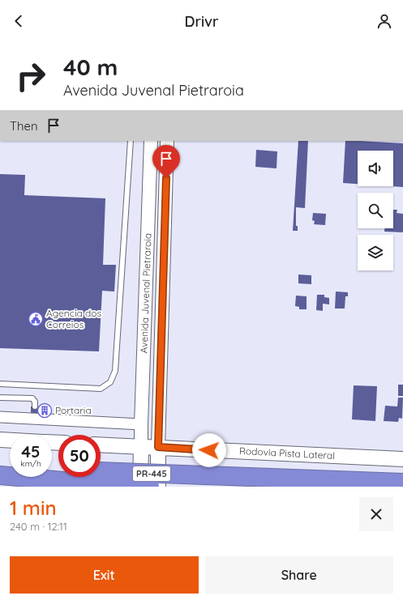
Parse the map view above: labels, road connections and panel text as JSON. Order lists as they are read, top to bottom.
{
  "streets": {
    "highway": ["PR-445"],
    "main road": ["Rodovia Pista Lateral"],
    "street": ["Avenida Juvenal Pietraroia"]
  },
  "crossings": [
    ["Avenida Juvenal Pietraroia", "Rodovia Pista Lateral"]
  ],
  "places": {
    "public building": ["Agencia dos Correios"],
    "building": ["Portaria"]
  },
  "page": {
    "header": "Drivr",
    "turn": ["40 m", "Avenida Juvenal Pietraroia"],
    "then": "Then",
    "speed": "45 km/h",
    "limit": "50",
    "heading": ["1 min", "240 m · 12:11"],
    "buttons": ["Exit", "Share"]
  }
}
